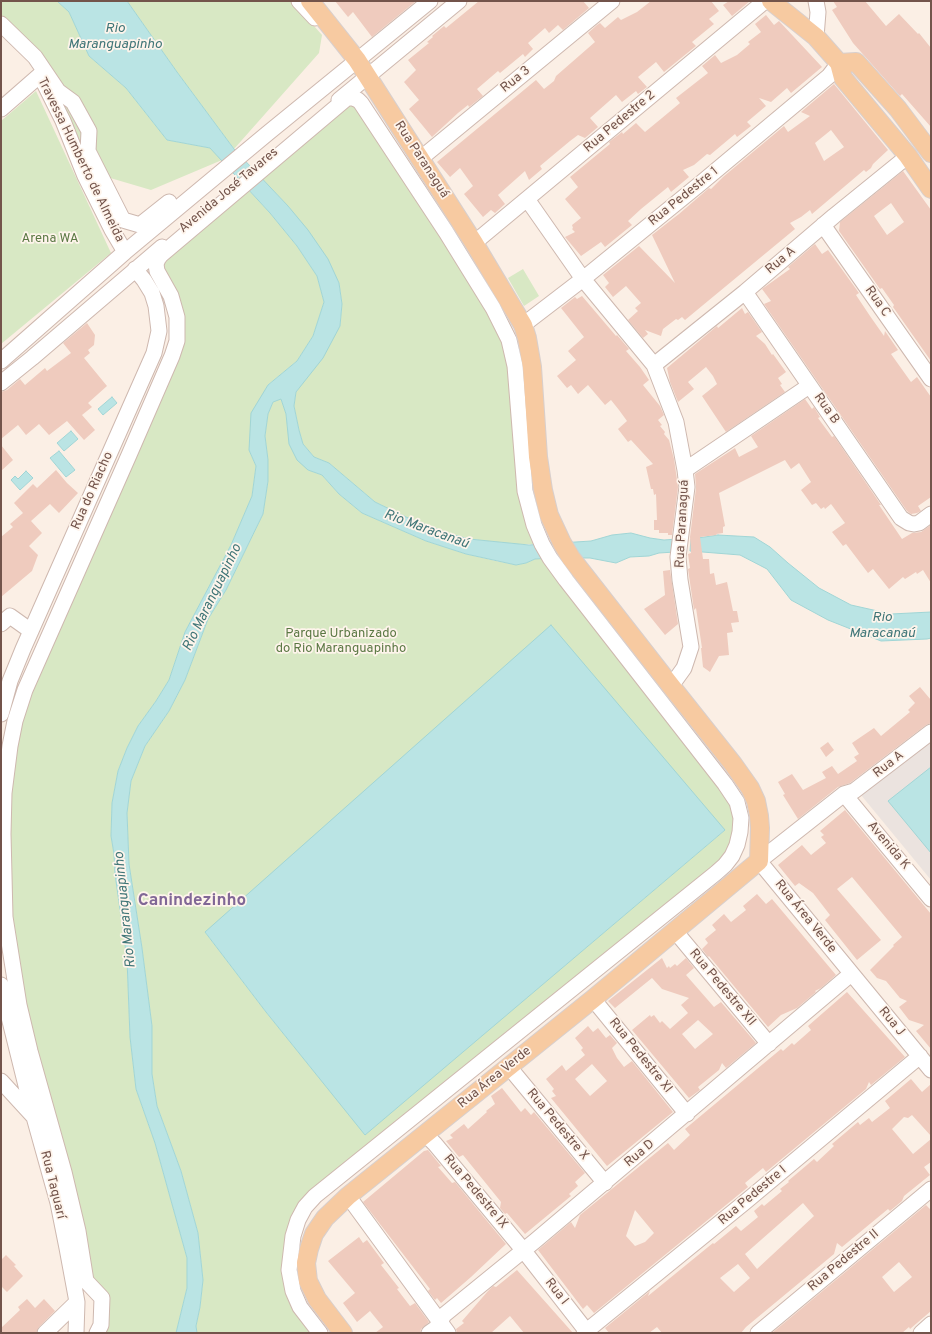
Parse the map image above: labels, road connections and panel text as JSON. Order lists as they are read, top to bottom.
{
  "streets": {
    "main road": ["Rua Paranaguá", "Rua Área Verde"],
    "street": [
      "Rua 3",
      "Rua Pedestre 2",
      "Travessa Humberto de Almeida",
      "Avenida José Tavares",
      "Rua Pedestre 1",
      "Rua A",
      "Rua C",
      "Rua B",
      "Rua do Riacho",
      "Avenida K",
      "Rua Pedestre XII",
      "Rua J",
      "Rua Pedestre XI",
      "Rua Pedestre X",
      "Rua D",
      "Rua Taquarí",
      "Rua Pedestre IX",
      "Rua Pedestre I",
      "Rua Pedestre II",
      "Rua I"
    ]
  },
  "crossings": [
    ["Rua 3", "Rua Paranaguá"],
    ["Rua Pedestre 2", "Rua Paranaguá"],
    ["Travessa Humberto de Almeida", "Avenida José Tavares"],
    ["Rua Paranaguá", "Avenida José Tavares"],
    ["Rua Paranaguá", "Rua Pedestre 1"],
    ["Rua Paranaguá", "Rua A"],
    ["Avenida José Tavares", "Rua do Riacho"],
    ["Rua A", "Rua C"],
    ["Rua A", "Rua B"],
    ["Rua A", "Avenida K"],
    ["Rua A", "Rua Área Verde"],
    ["Avenida K", "Rua Área Verde"],
    ["Rua Área Verde", "Rua Pedestre XII"],
    ["Rua Área Verde", "Rua J"],
    ["Rua Área Verde", "Rua Pedestre XI"],
    ["Rua Área Verde", "Rua Pedestre X"],
    ["Rua Área Verde", "Rua D"],
    ["Rua Área Verde", "Rua Pedestre IX"],
    ["Rua Pedestre XII", "Rua D"],
    ["Rua J", "Rua D"],
    ["Rua J", "Rua Pedestre I"],
    ["Rua Pedestre XI", "Rua D"],
    ["Rua Pedestre X", "Rua D"],
    ["Rua D", "Rua Pedestre IX"],
    ["Rua D", "Rua I"],
    ["Rua Pedestre IX", "Rua I"],
    ["Rua Pedestre I", "Rua I"]
  ],
  "districts": ["Canindezinho"],
  "water": ["Rio Maranguapinho", "Rio Maracanaú"],
  "parks": ["Arena WA", "Parque Urbanizado do Rio Maranguapinho"]
}
